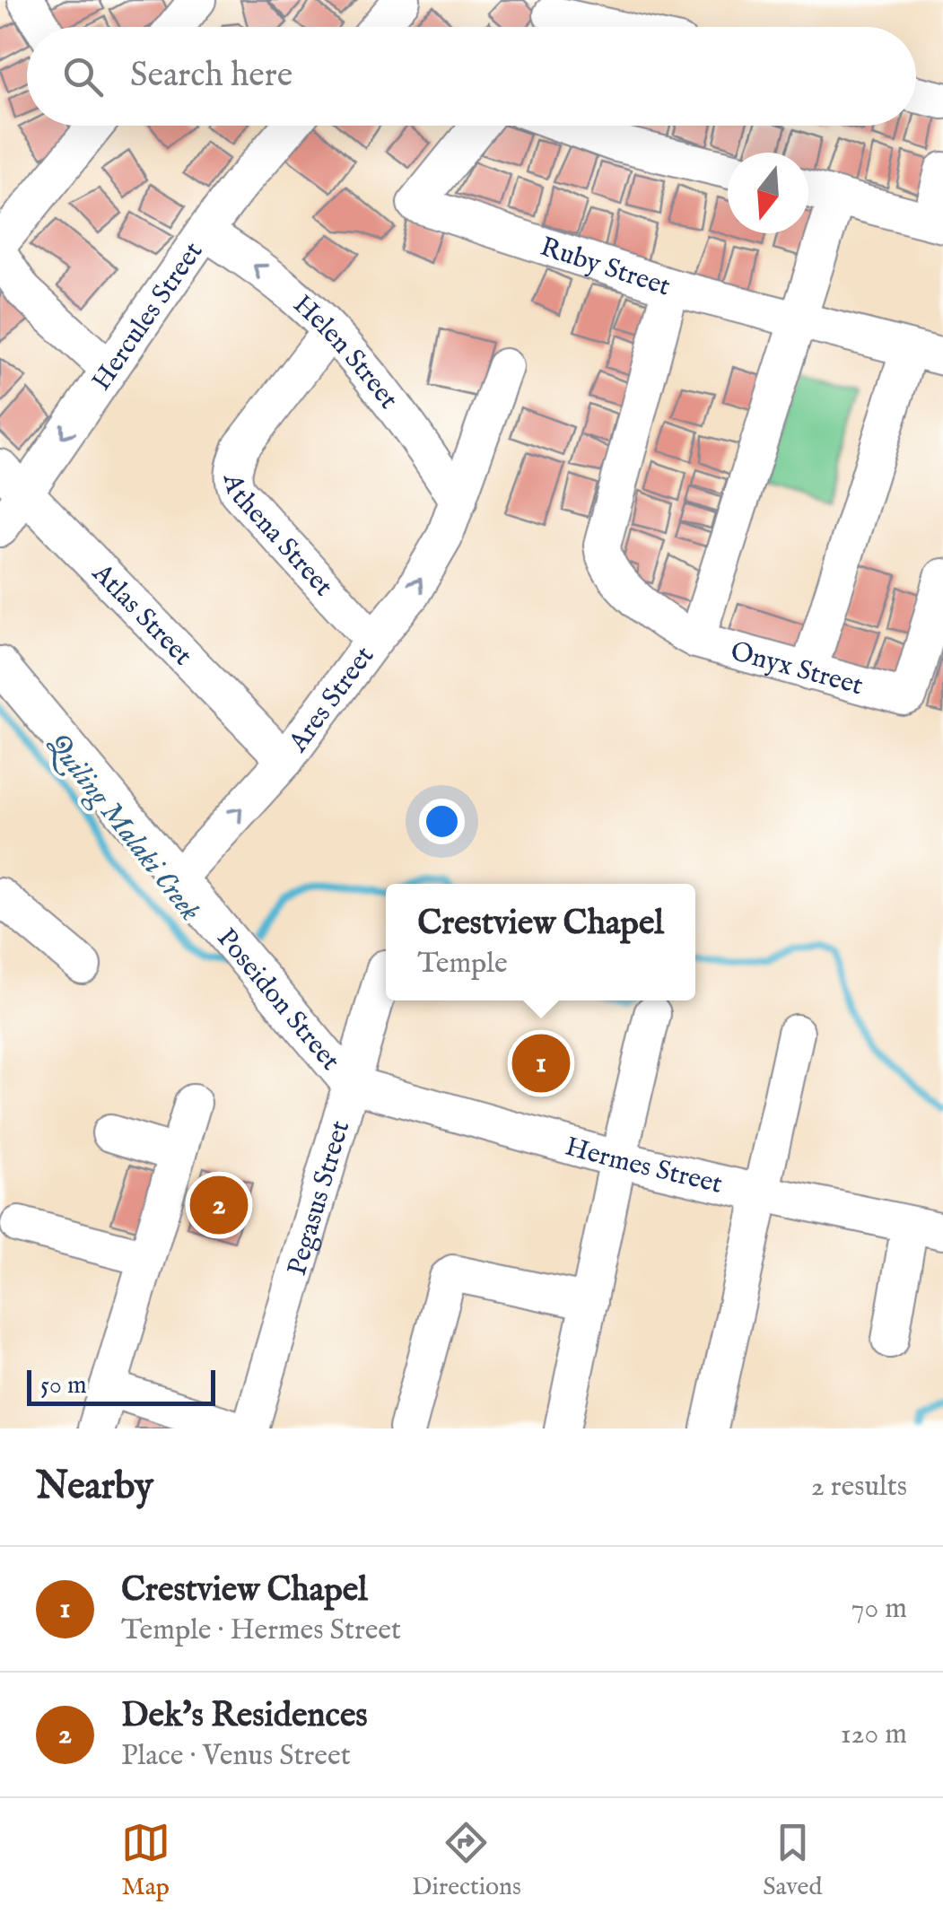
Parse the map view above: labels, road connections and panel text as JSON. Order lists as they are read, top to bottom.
{
  "streets": {
    "street": [
      "Ruby Street",
      "Hercules Street",
      "Helen Street",
      "Athena Street",
      "Atlas Street",
      "Onyx Street",
      "Ares Street",
      "Poseidon Street",
      "Hermes Street",
      "Pegasus Street"
    ]
  },
  "crossings": [
    ["Ruby Street", "Onyx Street"],
    ["Hercules Street", "Helen Street"],
    ["Hercules Street", "Atlas Street"],
    ["Helen Street", "Athena Street"],
    ["Helen Street", "Ares Street"],
    ["Athena Street", "Ares Street"],
    ["Atlas Street", "Ares Street"],
    ["Ares Street", "Poseidon Street"],
    ["Poseidon Street", "Hermes Street"],
    ["Poseidon Street", "Pegasus Street"],
    ["Hermes Street", "Pegasus Street"]
  ],
  "one_way": ["Helen Street", "Ares Street"],
  "water": ["Quiling Malaki Creek"],
  "scale_bar": "50 m",
  "north": "bottom",
  "page": {
    "search": "Search here",
    "popup": ["Crestview Chapel", "Temple"],
    "pins": ["1", "2"],
    "scale": "50 m",
    "heading": ["Nearby", "2 results"],
    "list": [
      {
        "mark": "1",
        "name": "Crestview Chapel",
        "note": "Temple · Hermes Street",
        "value": "70 m"
      },
      {
        "mark": "2",
        "name": "Dek's Residences",
        "note": "Place · Venus Street",
        "value": "120 m"
      }
    ],
    "nav": ["Map", "Directions", "Saved"]
  }
}
